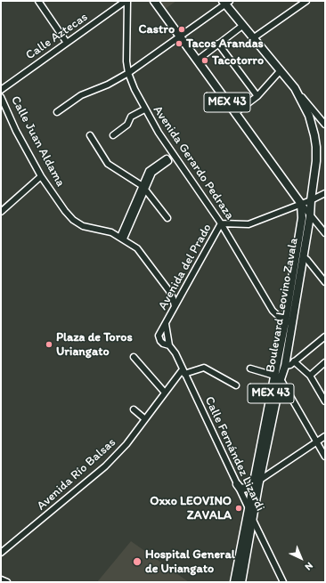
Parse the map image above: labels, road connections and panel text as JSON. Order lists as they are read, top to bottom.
{
  "streets": {
    "main road": ["MEX 43", "Boulevard Leovino Zavala"],
    "street": [
      "Calle Aztecas",
      "Calle Juan Aldama",
      "Avenida Gerardo Pedraza",
      "Avenida del Prado",
      "Calle Fernández Lizardi",
      "Avenida Río Balsas"
    ]
  },
  "crossings": [
    ["Calle Aztecas", "Avenida Gerardo Pedraza"],
    ["MEX 43", "Avenida del Prado"],
    ["MEX 43", "Boulevard Leovino Zavala"],
    ["Calle Juan Aldama", "Avenida del Prado"],
    ["Avenida Gerardo Pedraza", "Avenida del Prado"],
    ["Avenida Gerardo Pedraza", "Boulevard Leovino Zavala"],
    ["Avenida del Prado", "Boulevard Leovino Zavala"],
    ["Avenida del Prado", "Calle Fernández Lizardi"],
    ["Boulevard Leovino Zavala", "Calle Fernández Lizardi"],
    ["Calle Fernández Lizardi", "Avenida Río Balsas"]
  ],
  "places": [
    "Castro",
    "Tacos Arandas",
    "Tacotorro",
    "Plaza de Toros Uriangato",
    "Oxxo LEOVINO ZAVALA",
    "Hospital General de Uriangato"
  ],
  "north": "bottom right"
}
